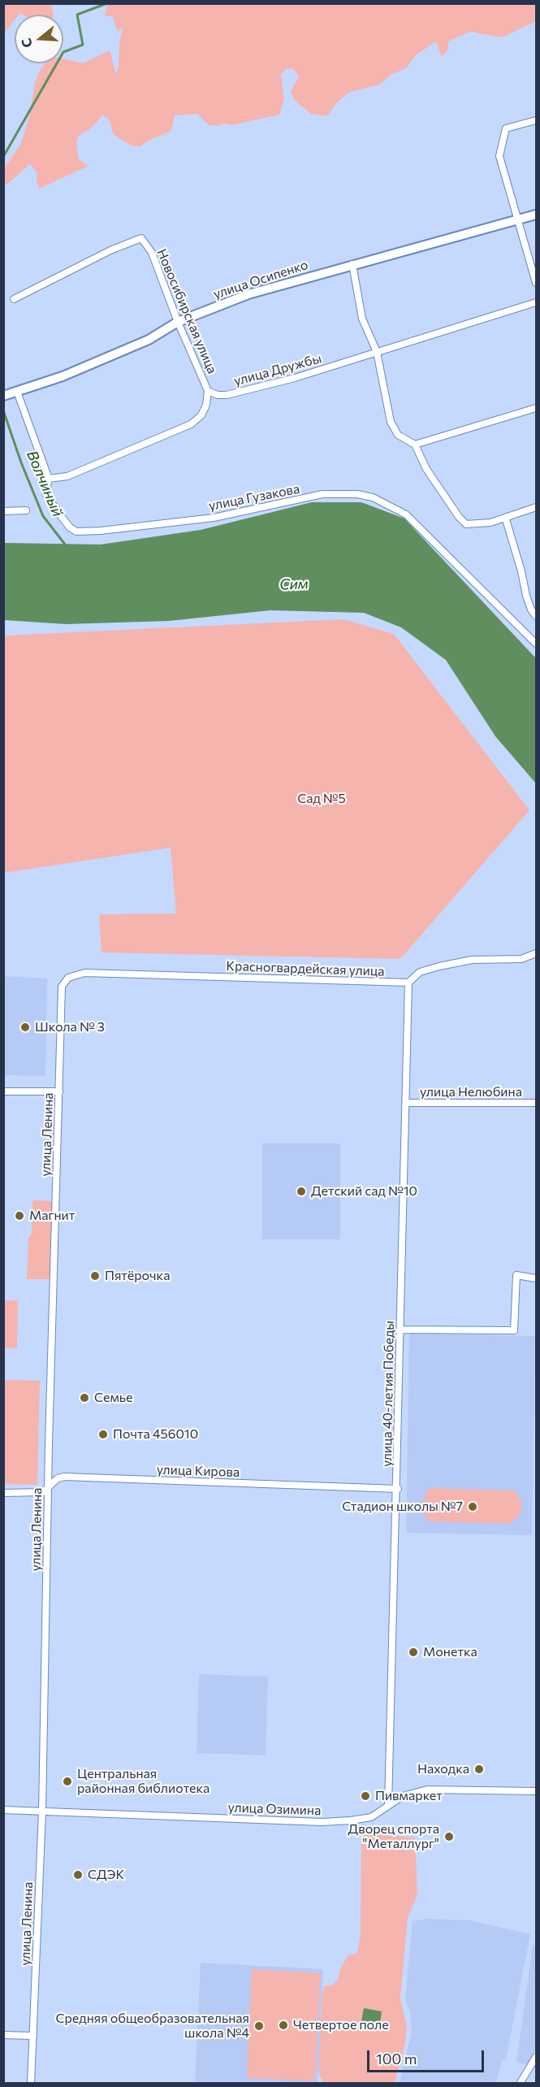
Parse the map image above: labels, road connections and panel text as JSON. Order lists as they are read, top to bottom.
{
  "streets": {
    "main road": ["улица Осипенко"],
    "street": [
      "Новосибирская улица",
      "улица Дружбы",
      "улица Гузакова",
      "Красногвардейская улица",
      "улица Нелюбина",
      "улица Ленина",
      "улица 40-летия Победы",
      "улица Кирова",
      "улица Озимина"
    ]
  },
  "crossings": [
    ["улица Осипенко", "Новосибирская улица"],
    ["улица Осипенко", "улица Гузакова"],
    ["Новосибирская улица", "улица Дружбы"],
    ["Красногвардейская улица", "улица Ленина"],
    ["Красногвардейская улица", "улица 40-летия Победы"],
    ["улица Нелюбина", "улица 40-летия Победы"],
    ["улица Ленина", "улица Кирова"],
    ["улица Ленина", "улица Озимина"],
    ["улица 40-летия Победы", "улица Кирова"],
    ["улица 40-летия Победы", "улица Озимина"]
  ],
  "water": ["Волчиный", "Сим"],
  "parks": ["Сад №5"],
  "places": [
    "Школа № 3",
    "Детский сад №10",
    "Магнит",
    "Пятёрочка",
    "Семье",
    "Почта 456010",
    "Стадион школы №7",
    "Монетка",
    "Находка",
    "Центральная районная библиотека",
    "Пивмаркет",
    "Дворец спорта \"Металлург\"",
    "СДЭК",
    "Четвертое поле",
    "Средняя общеобразовательная школа №4"
  ],
  "scale_bar": "100 m",
  "north": "left"
}
